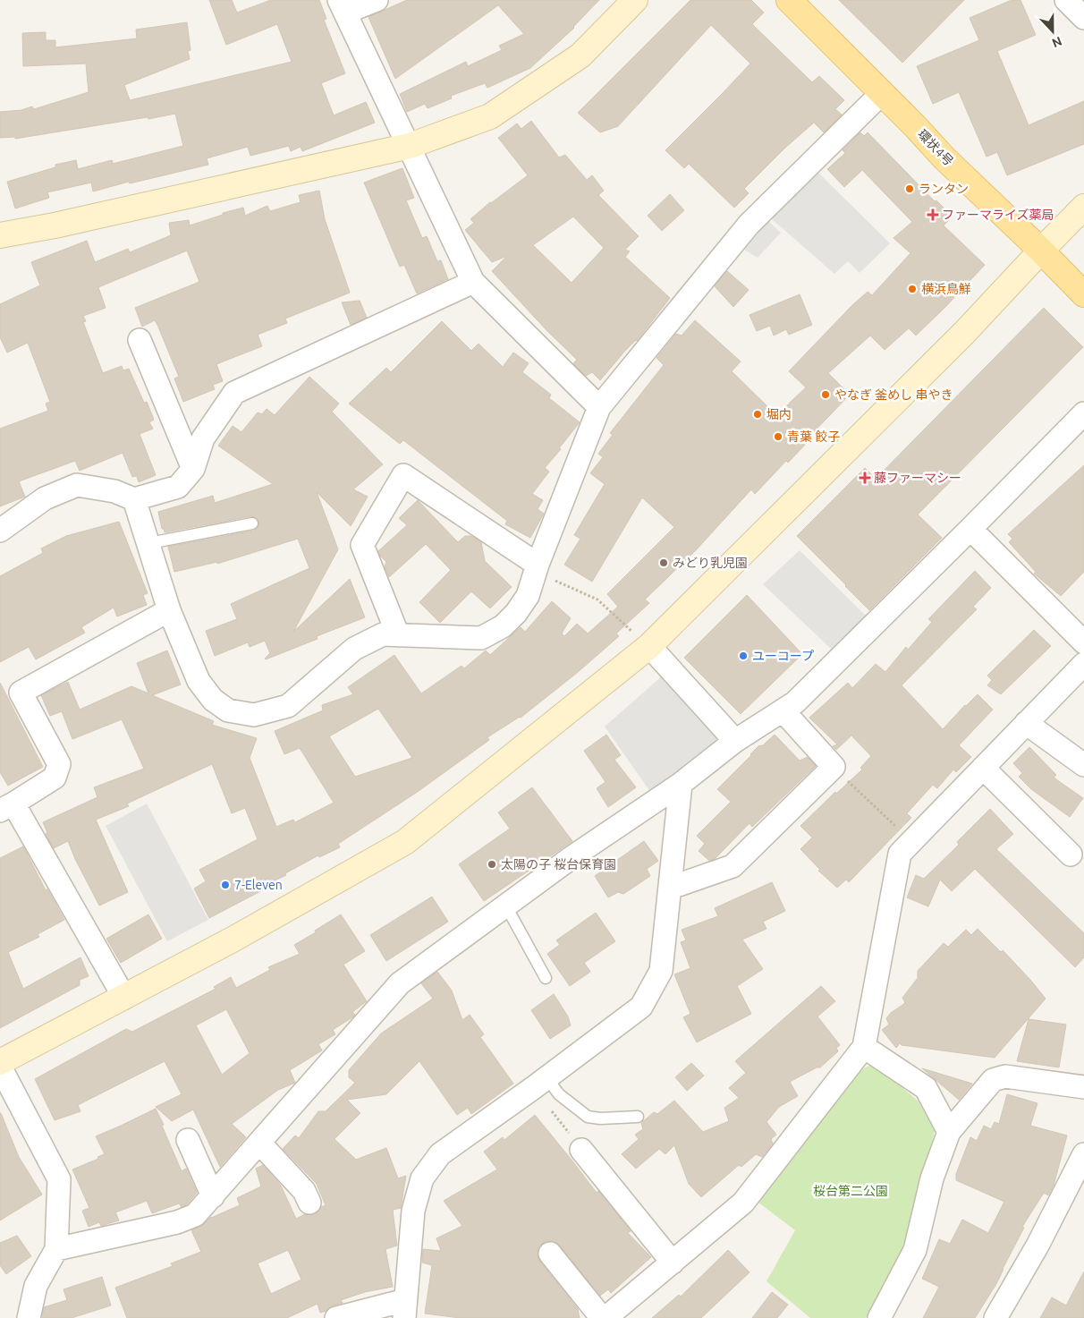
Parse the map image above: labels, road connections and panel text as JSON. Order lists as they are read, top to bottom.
{
  "streets": {
    "main road": ["環状4号"]
  },
  "parks": ["桜台第二公園"],
  "places": {
    "other": [
      "ランタン",
      "横浜鳥鮮",
      "やなぎ 釜めし 串やき",
      "堀内",
      "青葉 餃子",
      "みどり乳児園",
      "ユーコープ",
      "太陽の子 桜台保育園",
      "7-Eleven"
    ],
    "health": ["ファーマライズ薬局", "藤ファーマシー"]
  },
  "north": "bottom"
}
